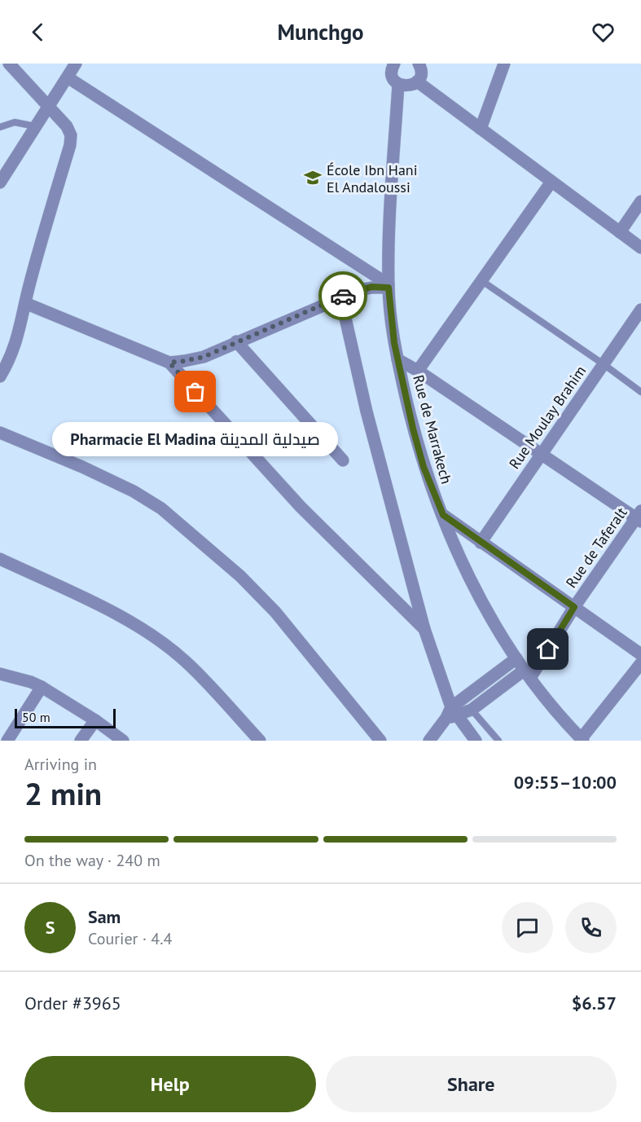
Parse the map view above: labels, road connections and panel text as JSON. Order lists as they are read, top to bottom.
{
  "streets": {
    "street": ["Rue Moulay Brahim", "Rue de Marrakech", "Rue de Taferalt"]
  },
  "crossings": [
    ["Rue de Marrakech", "Rue de Taferalt"]
  ],
  "places": {
    "school or university": ["École Ibn Hani El Andaloussi"],
    "other": ["Pharmacie El Madina صيدلية المدينة"]
  },
  "scale_bar": "50 m",
  "page": {
    "header": "Munchgo",
    "bubble": "Pharmacie El Madina صيدلية المدينة",
    "scale": "50 m",
    "heading": ["2 min", "Arriving in", "09:55–10:00"],
    "panel": [
      "Sam",
      "Courier · 4.4",
      "Order #3965",
      "$6.57"
    ],
    "bar": "On the way · 240 m",
    "round": "S",
    "buttons": ["Help", "Share"]
  }
}
